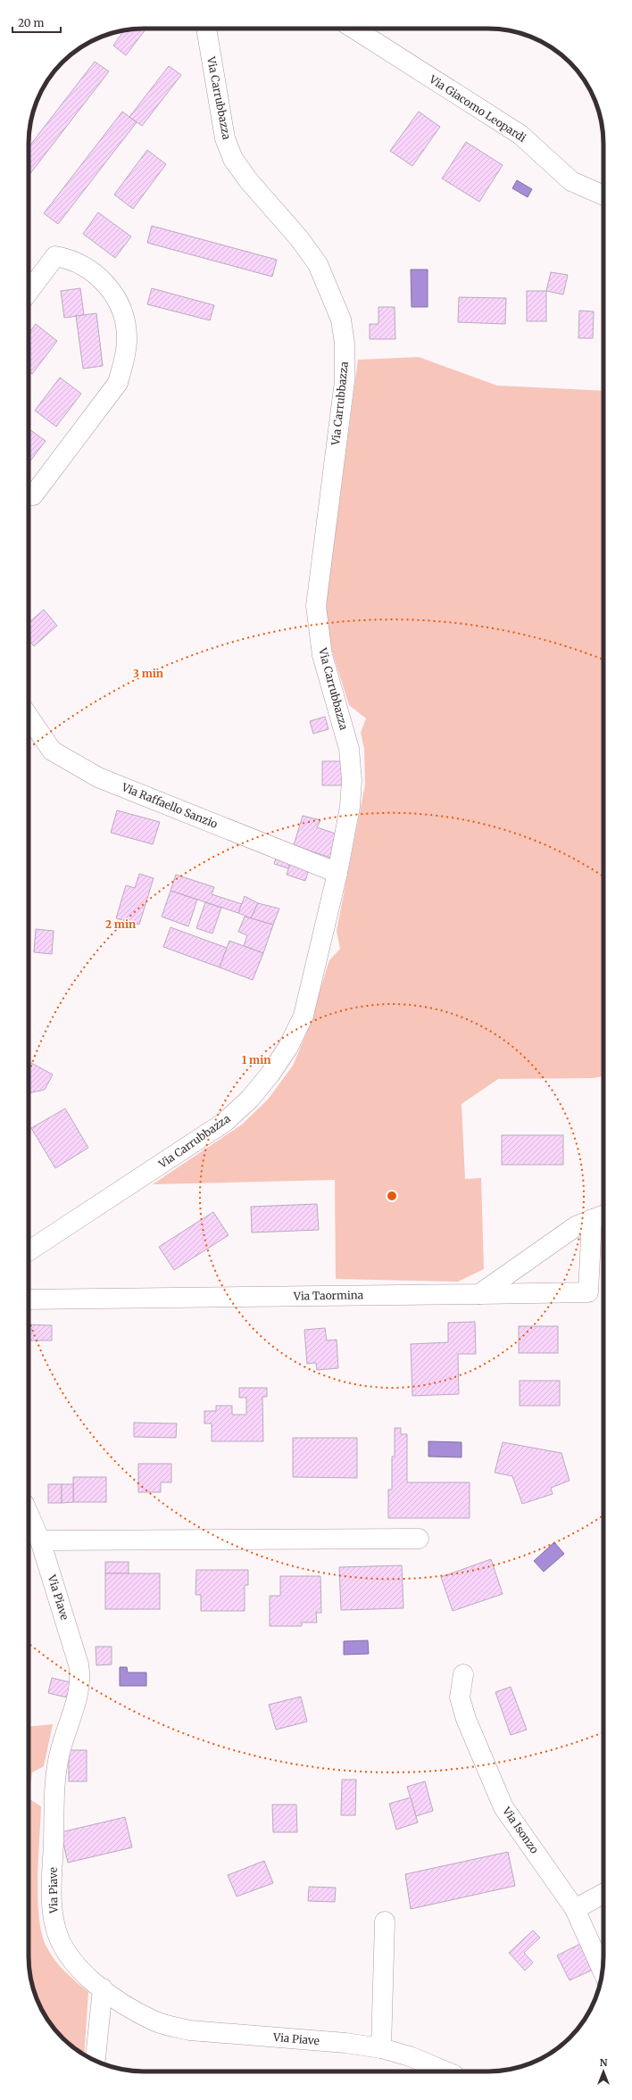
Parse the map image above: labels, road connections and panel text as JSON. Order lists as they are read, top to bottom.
{
  "streets": {
    "main road": [
      "Via Carrubbazza",
      "Via Giacomo Leopardi",
      "Via Raffaello Sanzio",
      "Via Taormina",
      "Via Piave",
      "Via Isonzo"
    ]
  },
  "crossings": [
    ["Via Carrubbazza", "Via Raffaello Sanzio"]
  ],
  "scale_bar": "20 m",
  "north": "top",
  "rings": ["3 min", "2 min", "1 min"]
}
